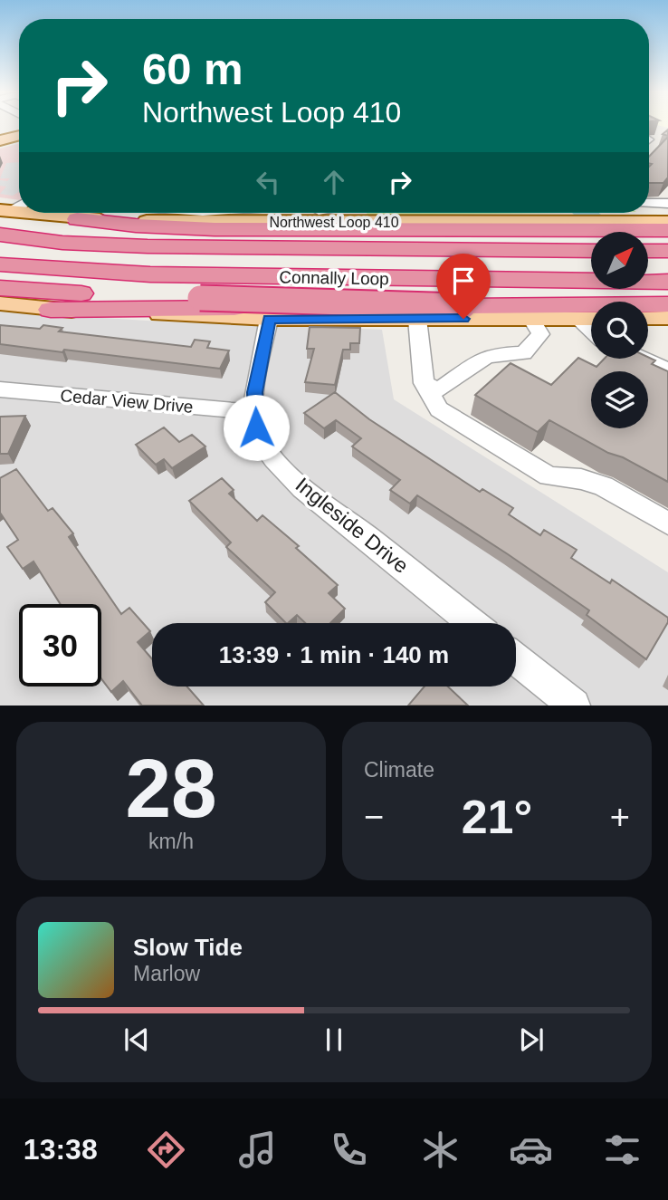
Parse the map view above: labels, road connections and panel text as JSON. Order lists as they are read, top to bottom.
{
  "streets": {
    "highway": ["Connally Loop"],
    "main road": ["Northwest Loop 410"],
    "street": ["Cedar View Drive", "Ingleside Drive"]
  },
  "crossings": [
    ["Cedar View Drive", "Ingleside Drive"]
  ],
  "north": "top right",
  "page": {
    "turn": ["60 m", "Northwest Loop 410"],
    "limit": "30",
    "trip": "13:39 · 1 min · 140 m",
    "tile": [
      ["28", "km/h"],
      "Climate"
    ],
    "heat": ["−", "21°", "+"],
    "song": ["Slow Tide", "Marlow"],
    "tabs": "13:38"
  }
}
